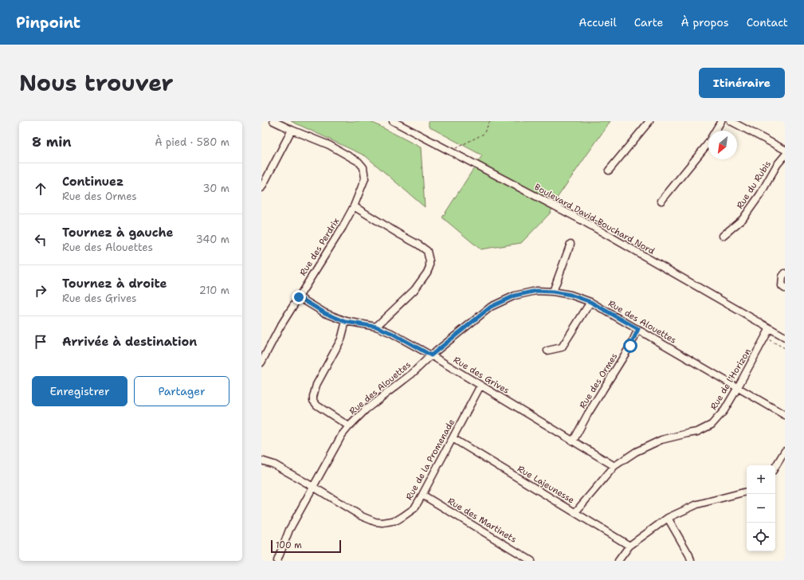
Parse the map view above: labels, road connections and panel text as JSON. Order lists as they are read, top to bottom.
{
  "streets": {
    "street": [
      "Rue du Rubis",
      "Boulevard David-Bouchard Nord",
      "Rue des Perdrix",
      "Rue des Alouettes",
      "Rue des Grives",
      "Rue de l'Horizon",
      "Rue des Ormes",
      "Rue de la Promenade",
      "Rue Lajeunesse",
      "Rue des Martinets"
    ]
  },
  "crossings": [
    ["Boulevard David-Bouchard Nord", "Rue de l'Horizon"],
    ["Rue des Perdrix", "Rue des Grives"],
    ["Rue des Alouettes", "Rue des Grives"],
    ["Rue des Alouettes", "Rue de l'Horizon"],
    ["Rue des Alouettes", "Rue des Ormes"],
    ["Rue des Alouettes", "Rue de la Promenade"],
    ["Rue des Grives", "Rue de l'Horizon"],
    ["Rue des Grives", "Rue des Ormes"],
    ["Rue des Grives", "Rue de la Promenade"],
    ["Rue de l'Horizon", "Rue Lajeunesse"],
    ["Rue de la Promenade", "Rue Lajeunesse"],
    ["Rue de la Promenade", "Rue des Martinets"]
  ],
  "scale_bar": "100 m",
  "north": "bottom left",
  "page": {
    "header": "Pinpoint",
    "nav": [
      "Accueil",
      "Carte",
      "À propos",
      "Contact"
    ],
    "title": "Nous trouver",
    "buttons": [
      "Itinéraire",
      ["Enregistrer", "Partager"]
    ],
    "heading": ["8 min", "À pied · 580 m"],
    "list": [
      ["Continuez", "Rue des Ormes", "30 m"],
      ["Tournez à gauche", "Rue des Alouettes", "340 m"],
      ["Tournez à droite", "Rue des Grives", "210 m"],
      "Arrivée à destination"
    ],
    "map_buttons": ["+", "−"],
    "scale": "100 m"
  }
}
